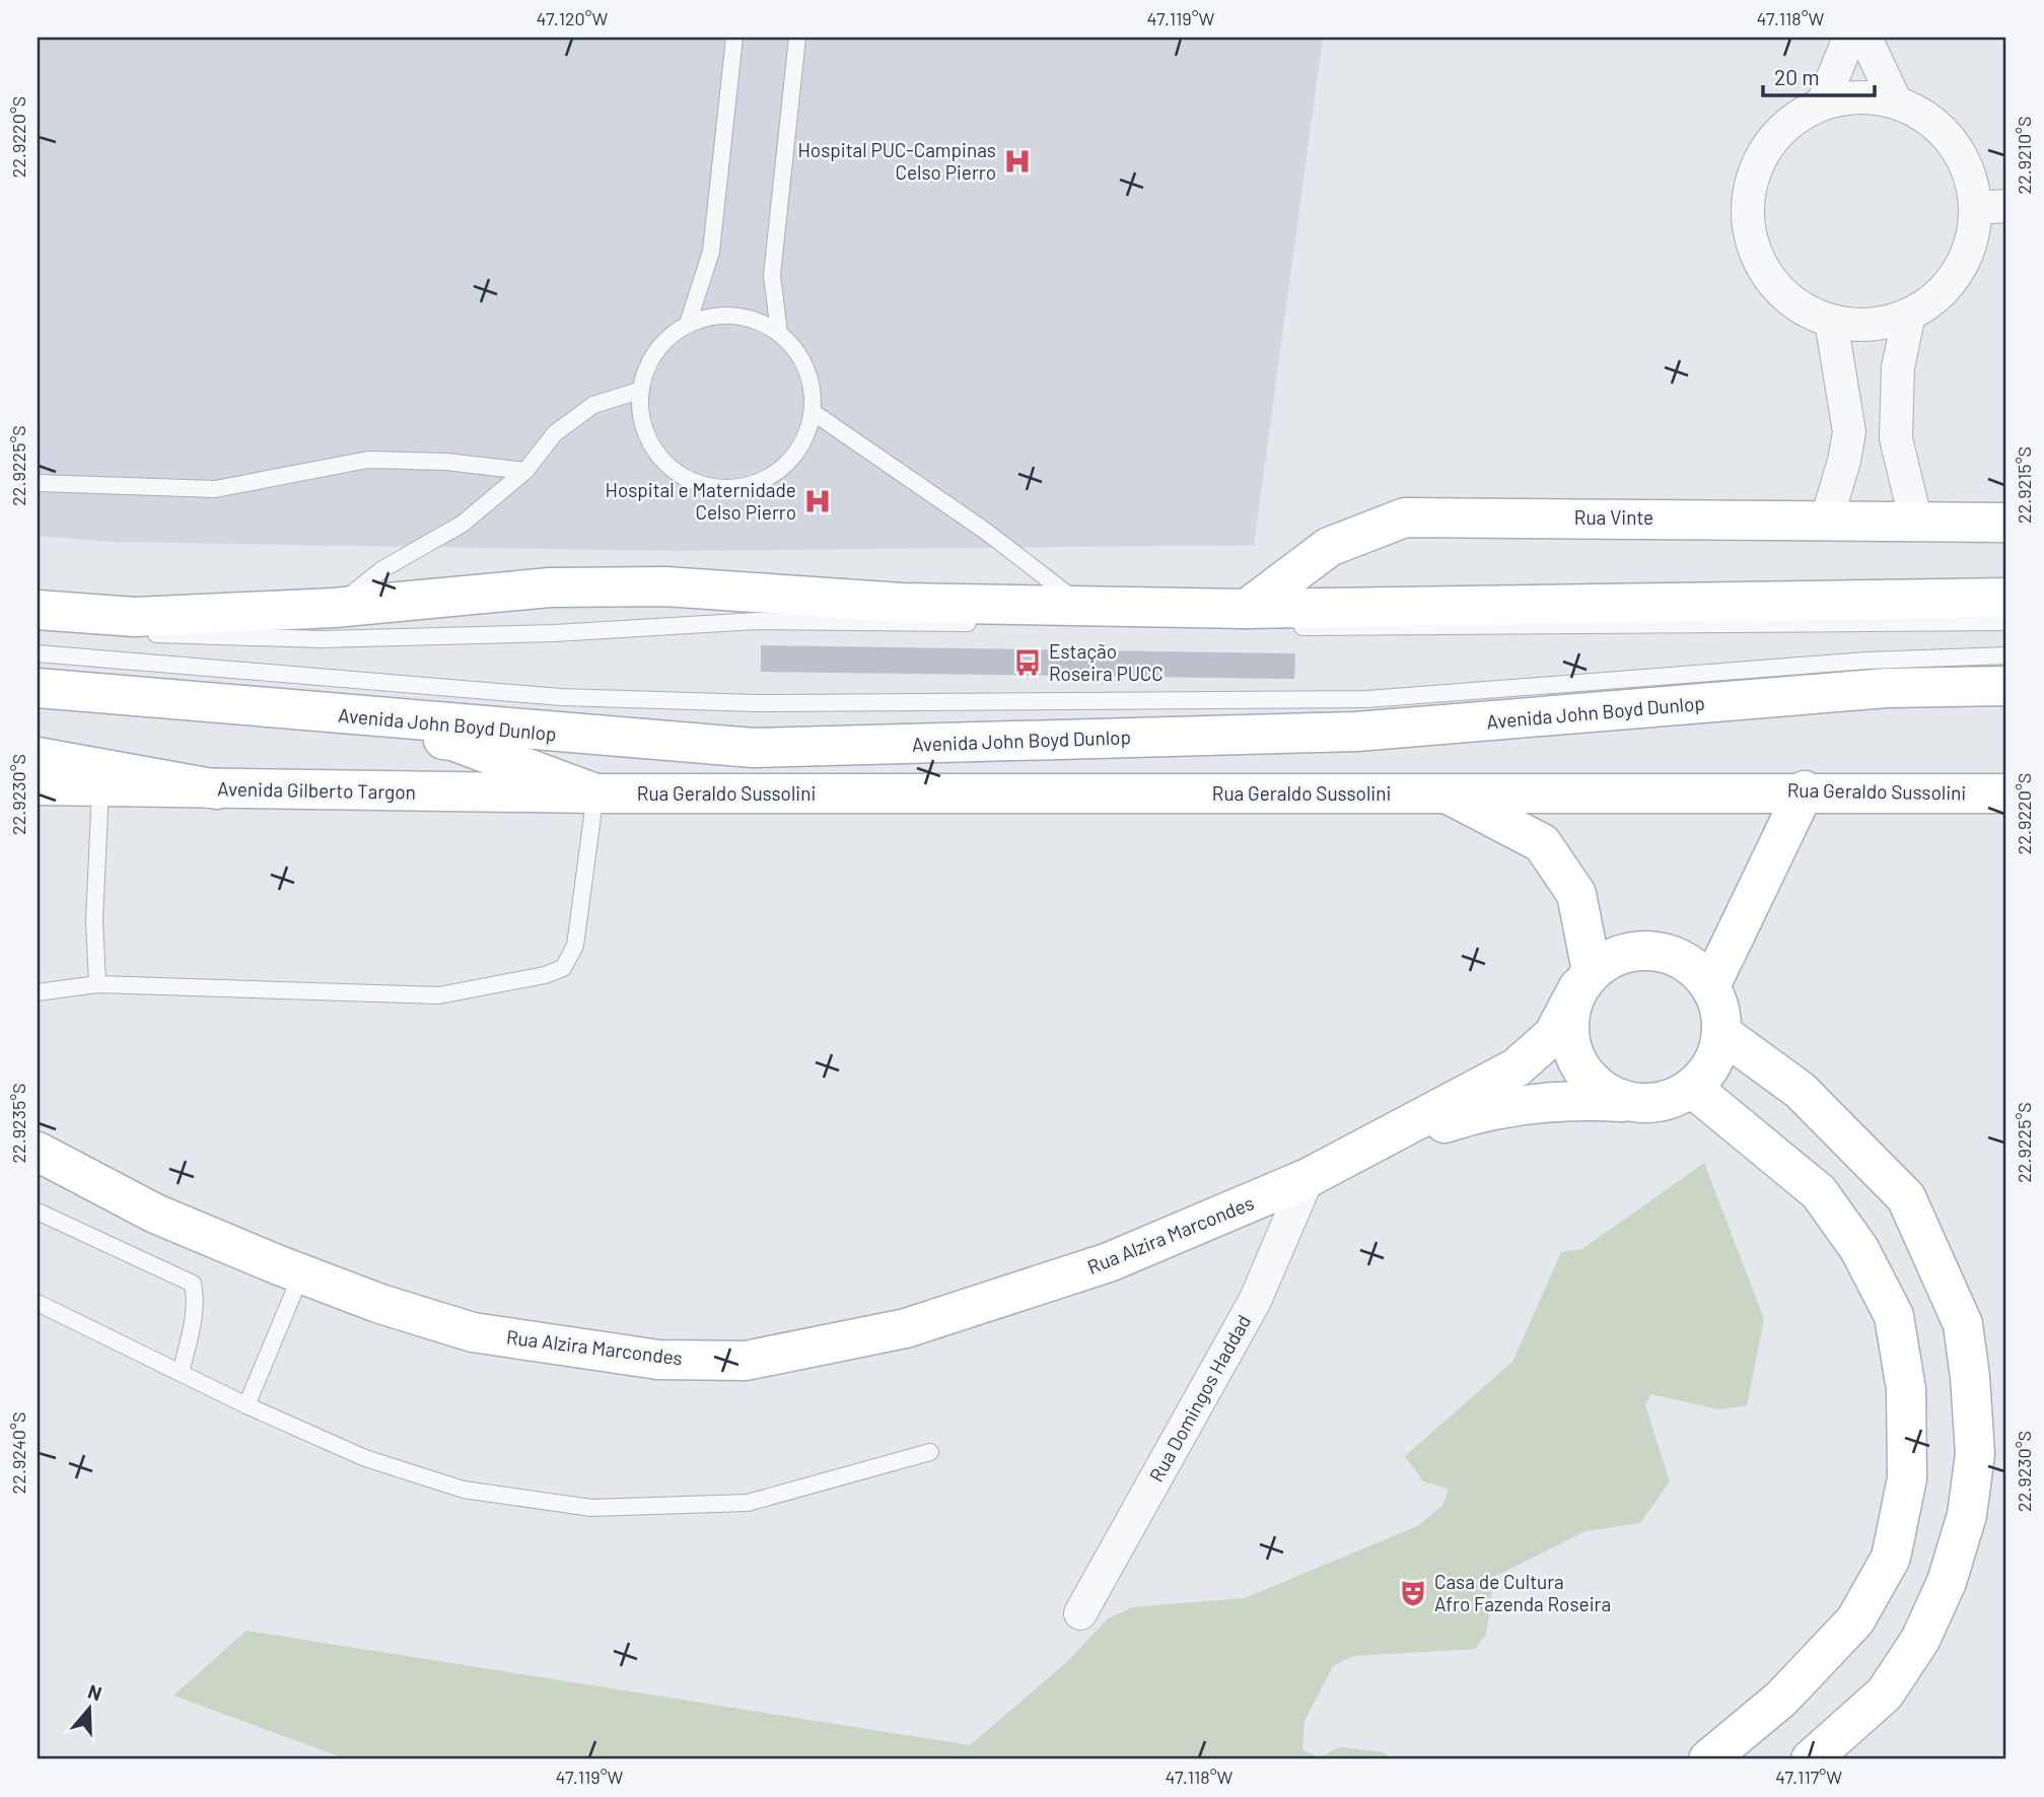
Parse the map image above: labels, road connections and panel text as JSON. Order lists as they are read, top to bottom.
{
  "streets": {
    "street": [
      "Rua Vinte",
      "Avenida John Boyd Dunlop",
      "Avenida Gilberto Targon",
      "Rua Geraldo Sussolini",
      "Rua Alzira Marcondes",
      "Rua Domingos Haddad"
    ]
  },
  "crossings": [
    ["Avenida Gilberto Targon", "Rua Geraldo Sussolini"],
    ["Rua Alzira Marcondes", "Rua Domingos Haddad"]
  ],
  "places": {
    "hospital": ["Hospital PUC-Campinas Celso Pierro", "Hospital e Maternidade Celso Pierro"],
    "bus stop": ["Estação Roseira PUCC"],
    "theatre": ["Casa de Cultura Afro Fazenda Roseira"]
  },
  "scale_bar": "20 m",
  "north": "top",
  "coordinates": [
    "47.120°W",
    "47.119°W",
    "47.118°W",
    "22.9220°S",
    "22.9210°S",
    "22.9225°S",
    "22.9215°S",
    "22.9230°S",
    "22.9235°S",
    "22.9240°S",
    "47.117°W"
  ]
}
